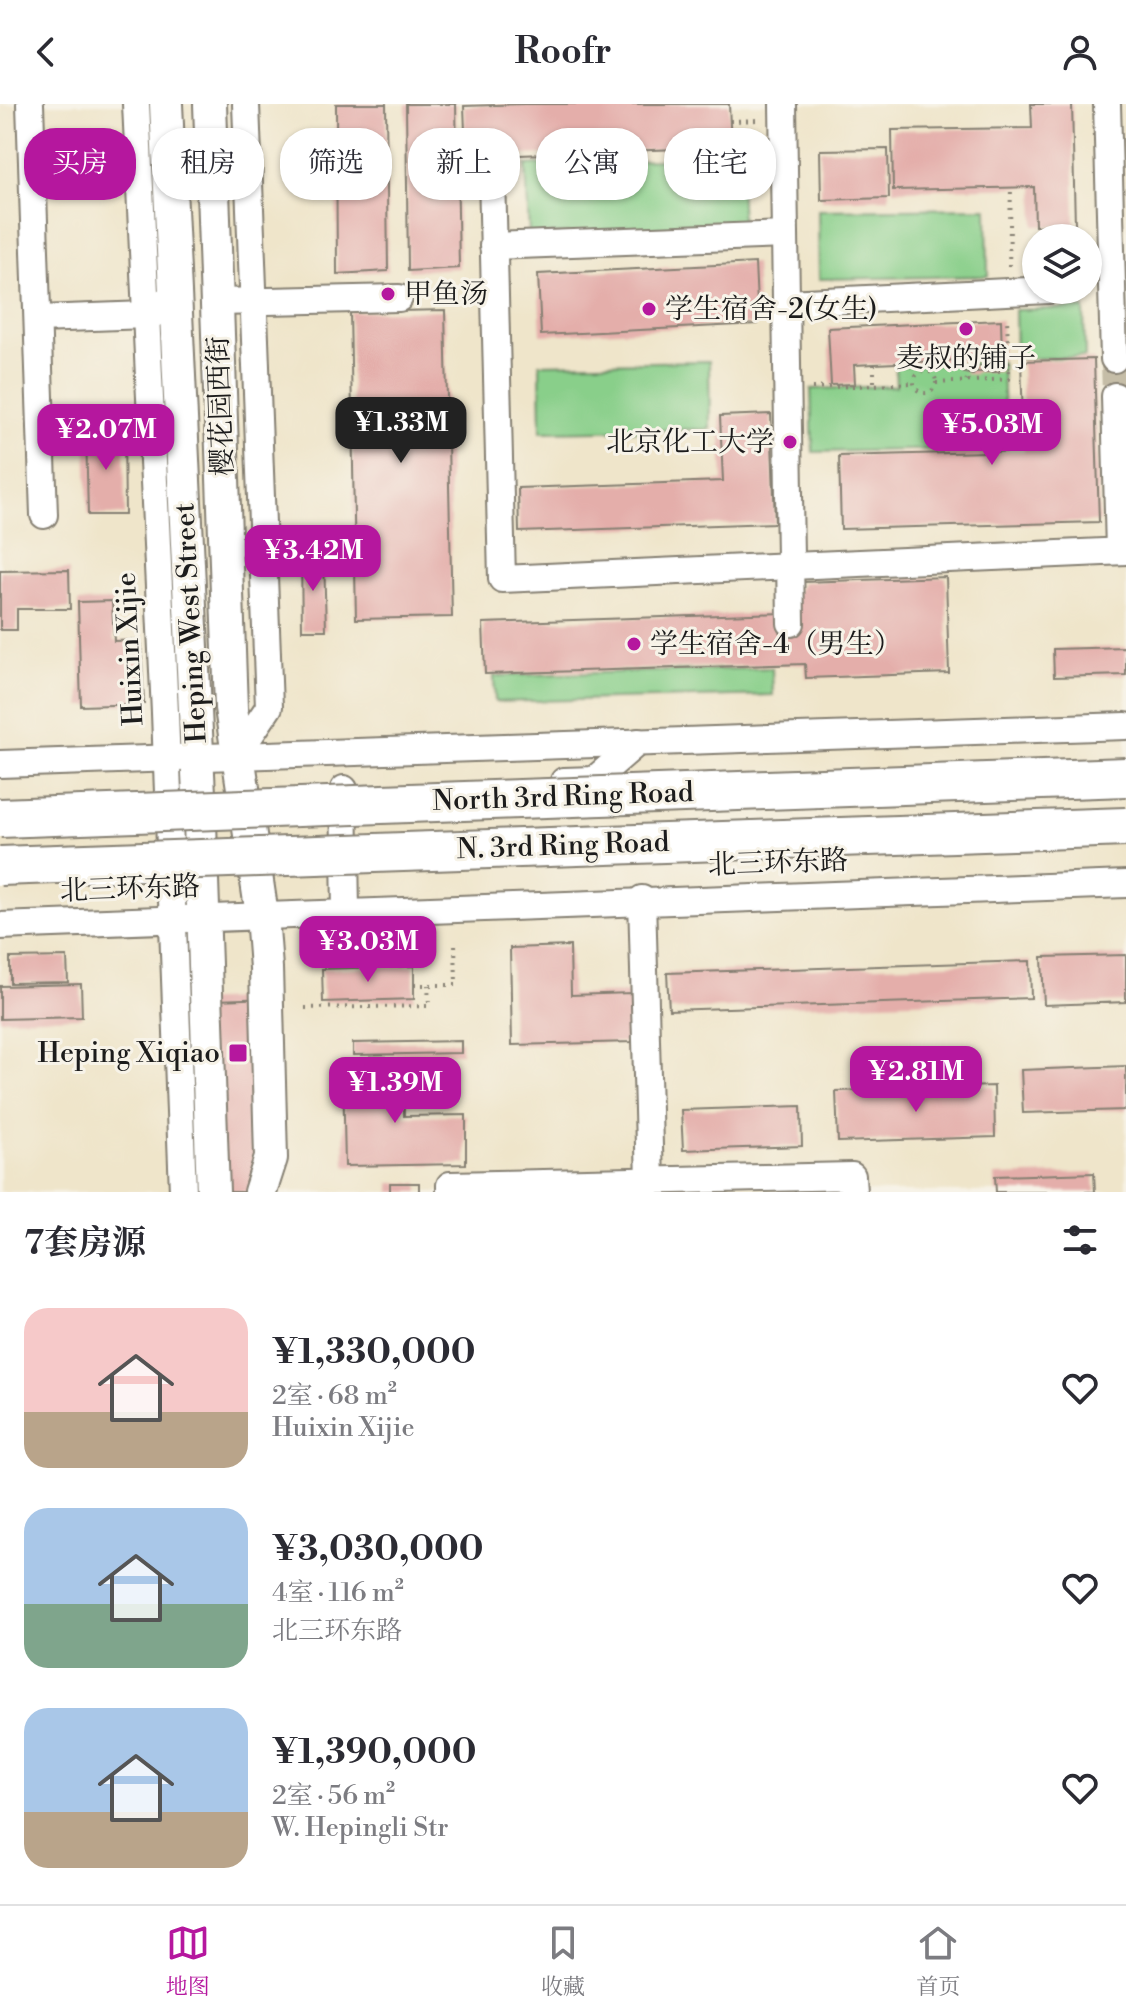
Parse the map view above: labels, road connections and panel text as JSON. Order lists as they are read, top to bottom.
{
  "streets": {
    "highway": ["North 3rd Ring Road", "N. 3rd Ring Road"],
    "main road": ["樱花园西街", "Heping West Street"],
    "street": ["Huixin Xijie", "北三环东路"]
  },
  "crossings": [
    ["樱花园西街", "北三环东路"],
    ["Heping West Street", "Huixin Xijie"],
    ["Heping West Street", "北三环东路"],
    ["Huixin Xijie", "北三环东路"]
  ],
  "places": {
    "other": [
      "甲鱼汤",
      "学生宿舍-2(女生)",
      "麦叔的铺子",
      "北京化工大学",
      "学生宿舍-4（男生）"
    ],
    "transit": ["Heping Xiqiao"]
  },
  "page": {
    "header": "Roofr",
    "chip": [
      "买房",
      "租房",
      "筛选",
      "新上",
      "公寓",
      "住宅"
    ],
    "price": [
      "¥1.33M",
      "¥5.03M",
      "¥2.07M",
      "¥3.42M",
      "¥3.03M",
      "¥2.81M",
      "¥1.39M"
    ],
    "heading": "7套房源",
    "list": [
      {
        "name": "¥1,330,000",
        "note": "2室 · 68 m² · Huixin Xijie"
      },
      {
        "name": "¥3,030,000",
        "note": "4室 · 116 m² · 北三环东路"
      },
      {
        "name": "¥1,390,000",
        "note": "2室 · 56 m² · W. Hepingli Str"
      }
    ],
    "tabs": ["地图", "收藏", "首页"]
  }
}
